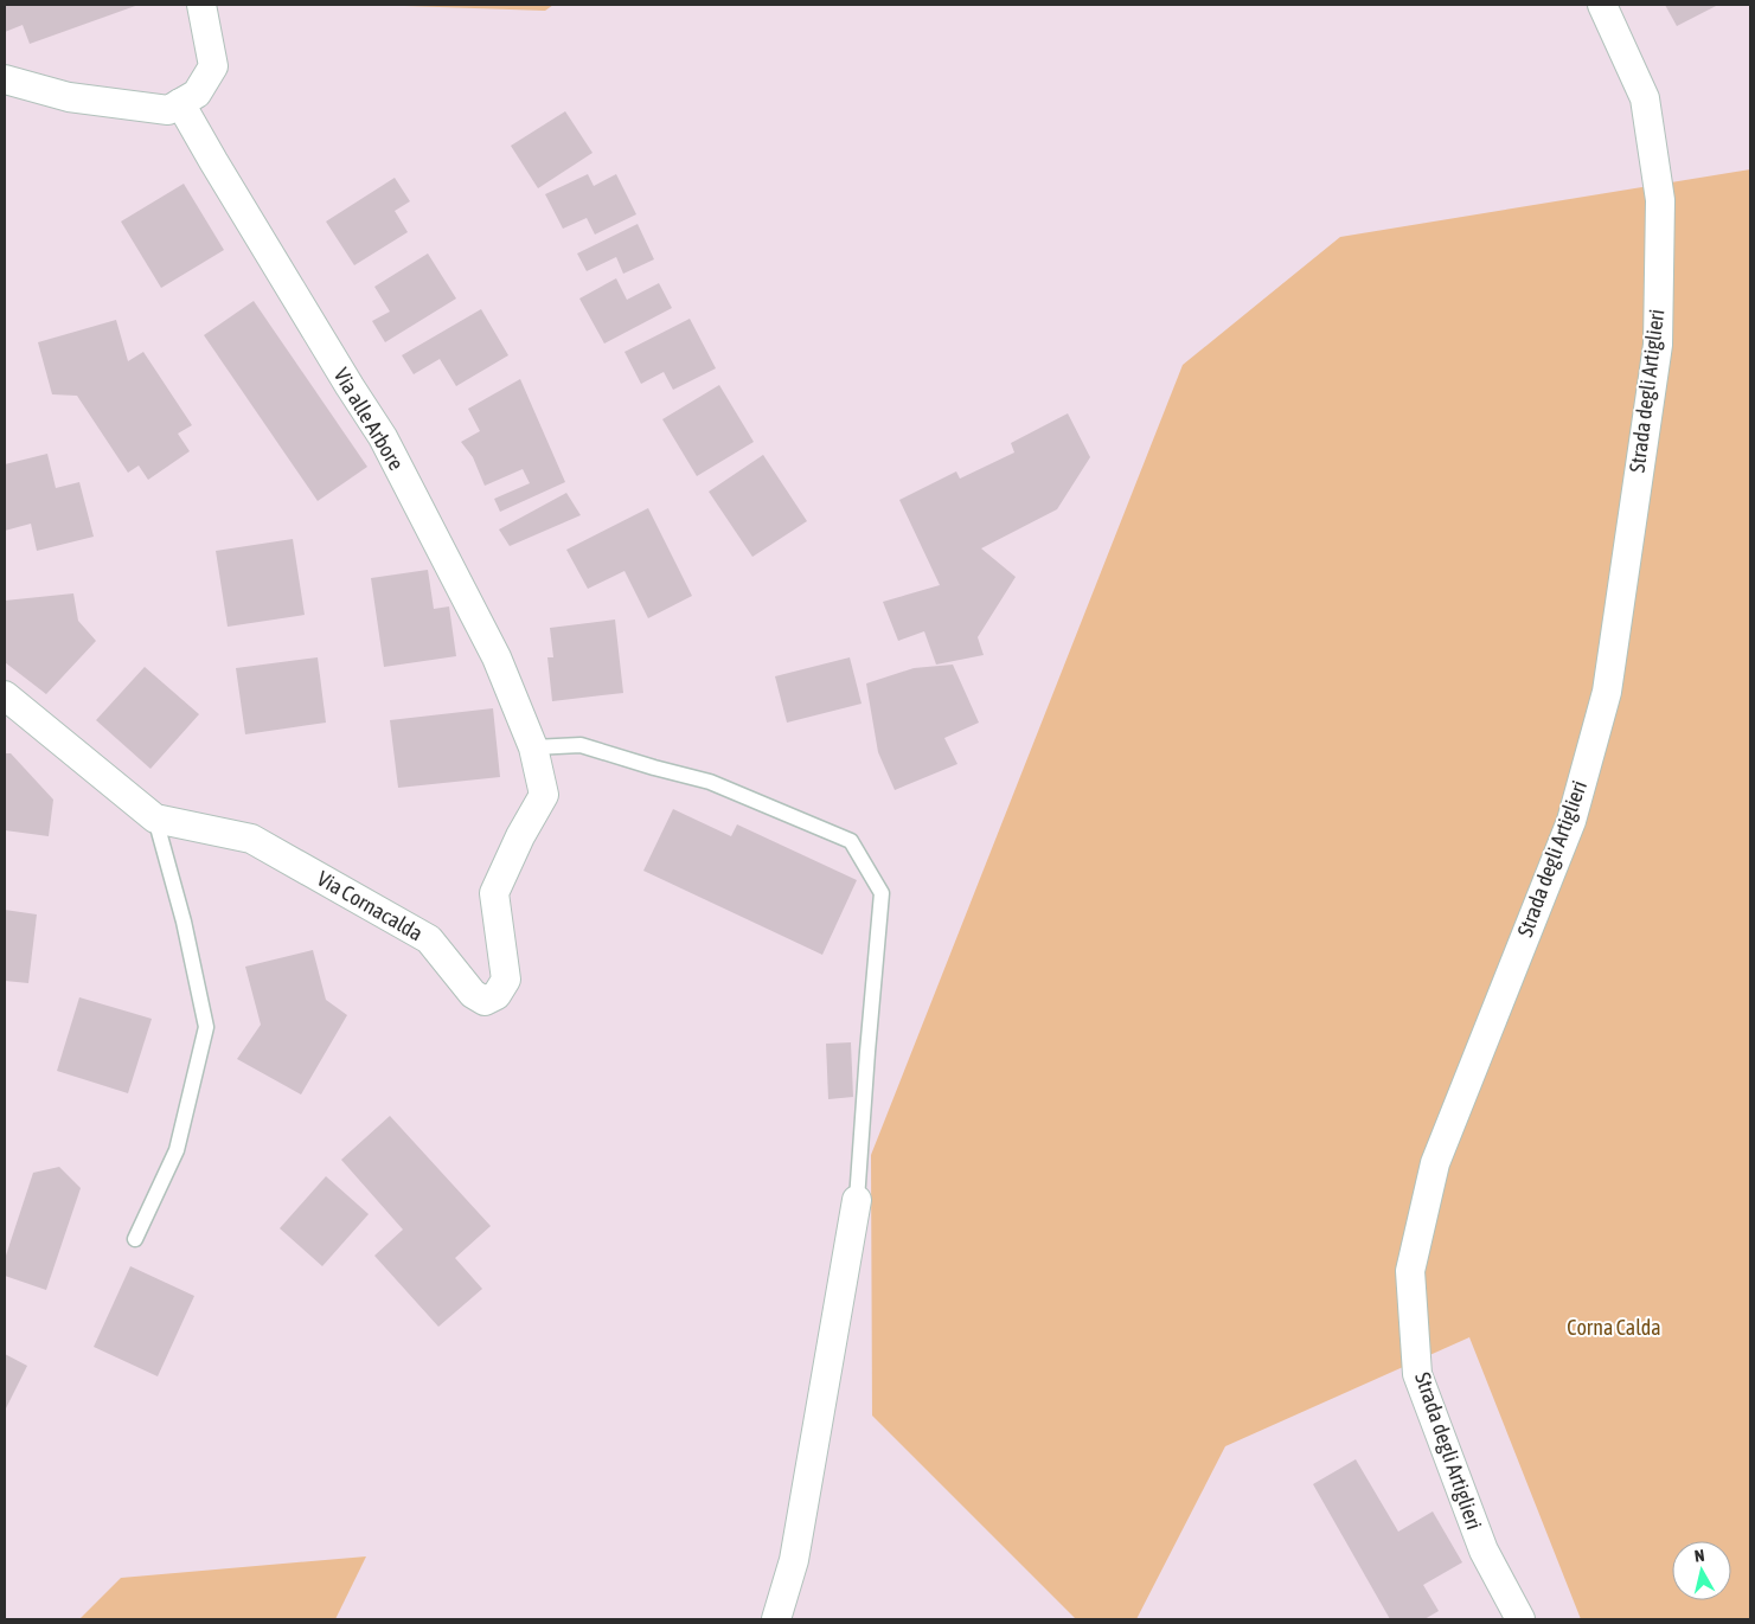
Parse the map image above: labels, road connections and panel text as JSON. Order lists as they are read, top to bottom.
{
  "streets": {
    "street": ["Strada degli Artiglieri", "Via alle Arbore", "Via Cornacalda"]
  },
  "crossings": [
    ["Via alle Arbore", "Via Cornacalda"]
  ],
  "parks": ["Corna Calda"],
  "north": "top"
}
